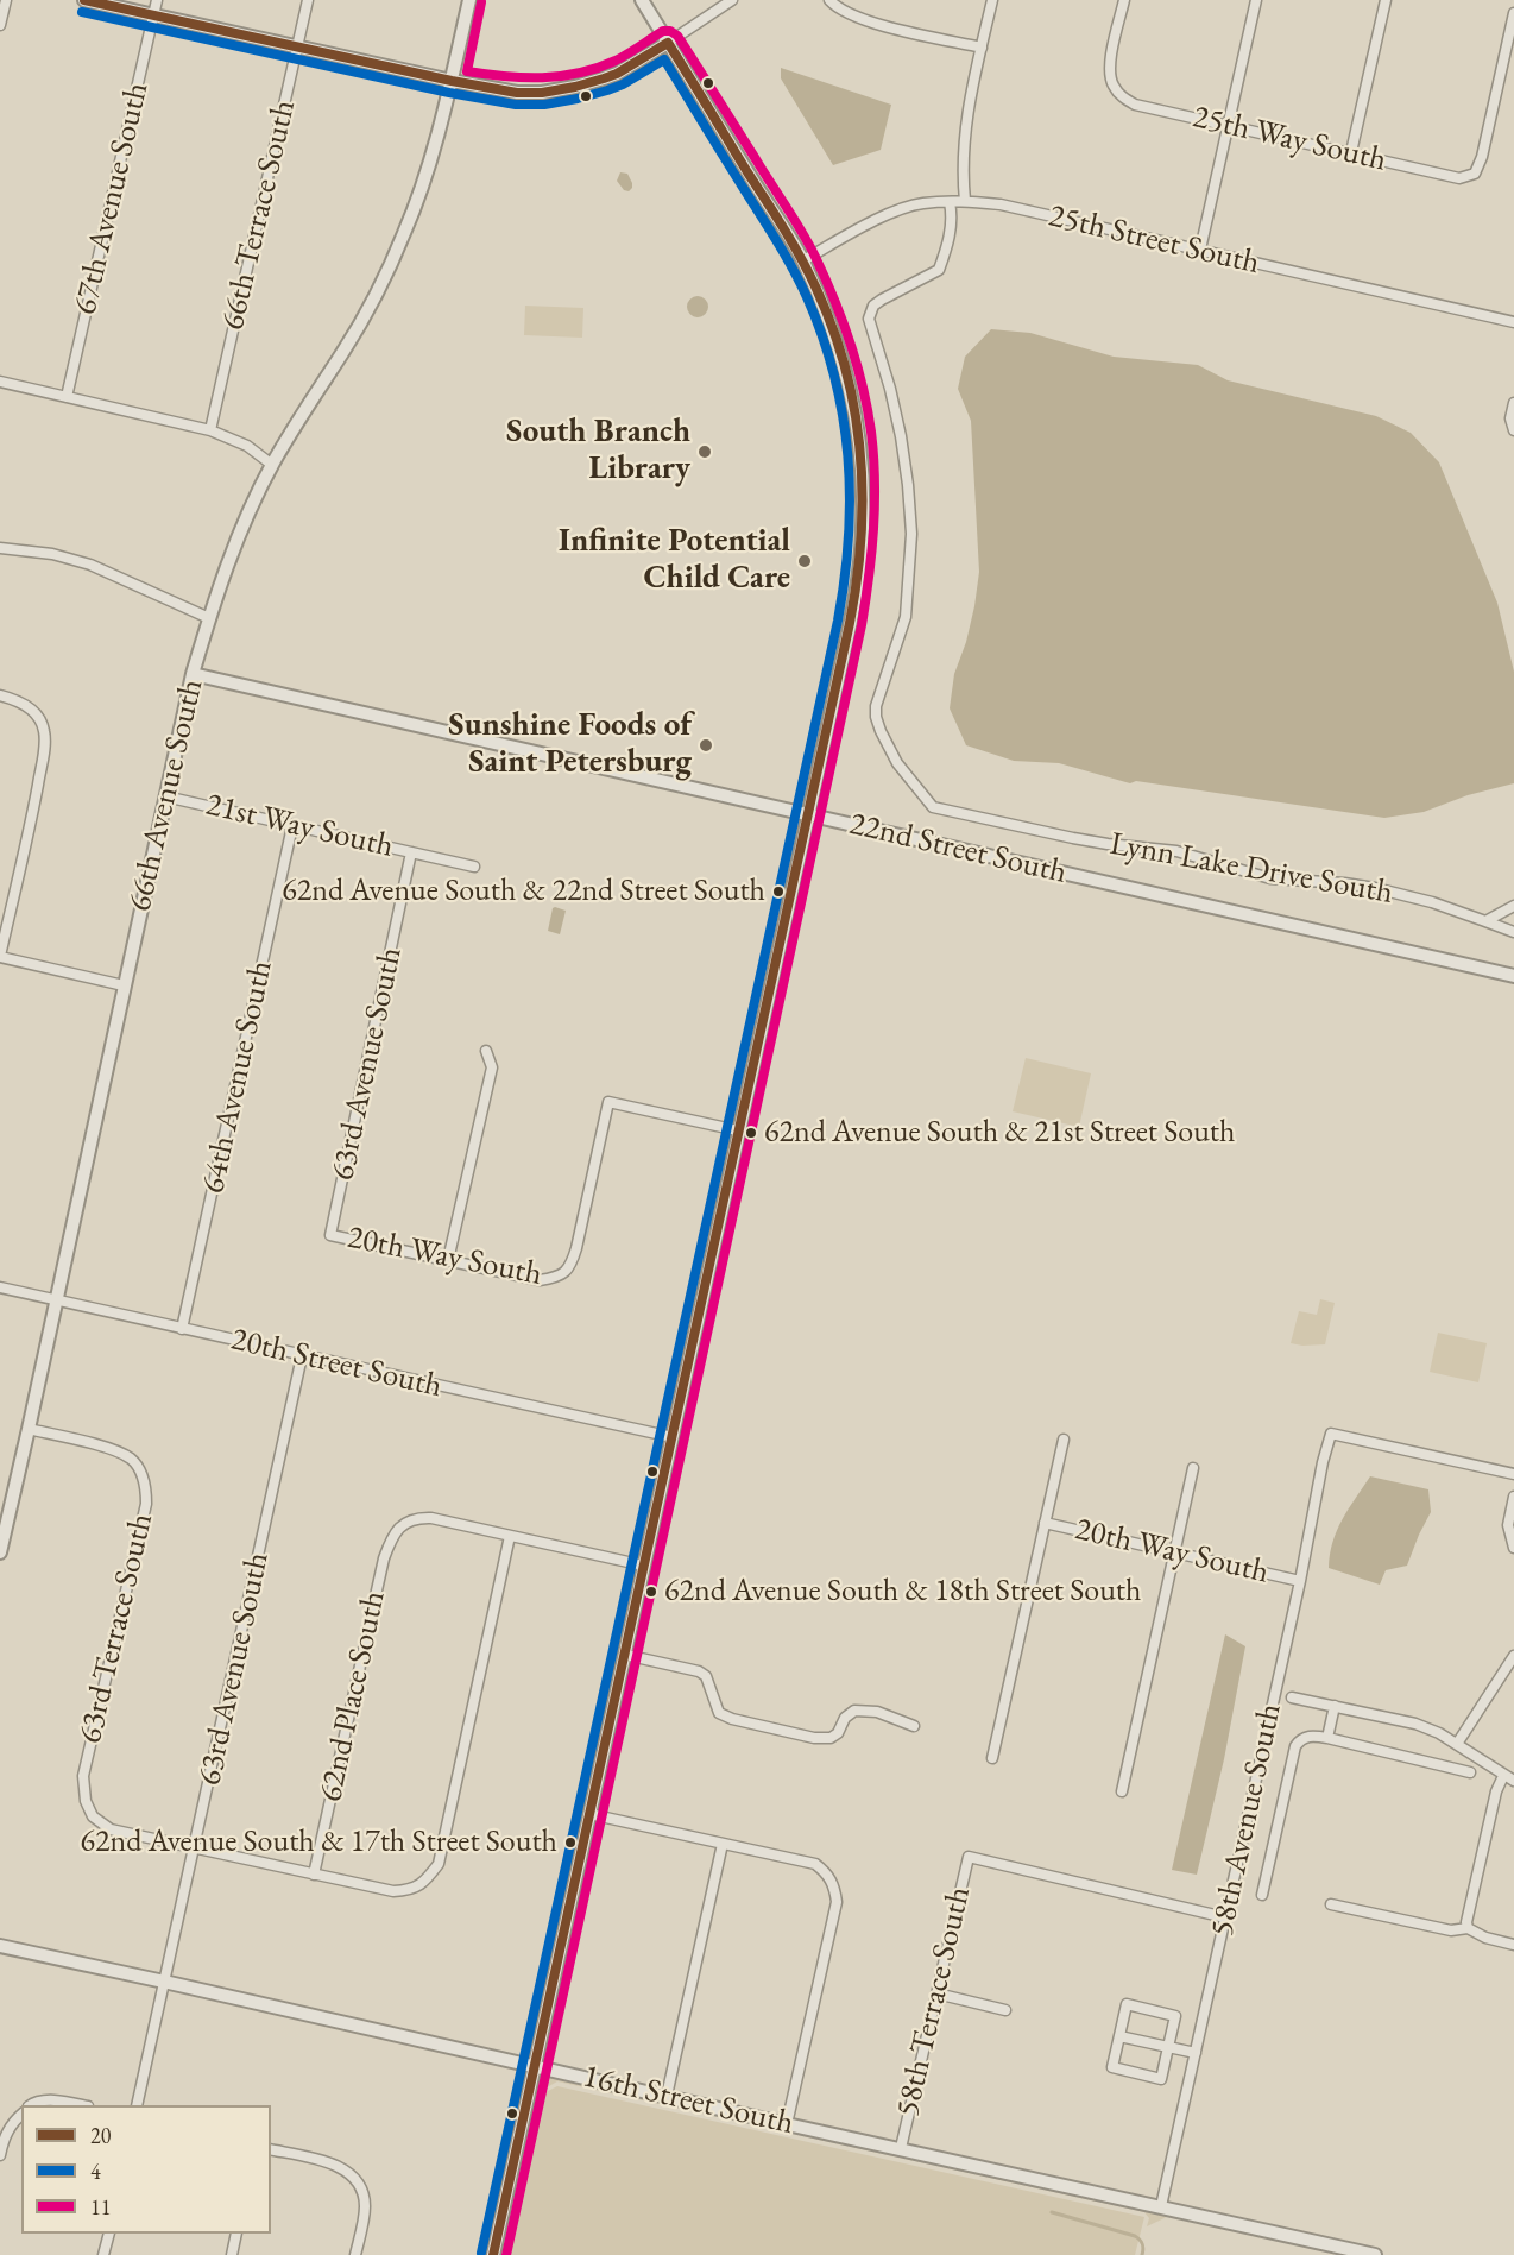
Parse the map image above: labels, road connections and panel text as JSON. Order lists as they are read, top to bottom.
{
  "streets": {
    "street": [
      "25th Way South",
      "67th Avenue South",
      "66th Terrace South",
      "25th Street South",
      "66th Avenue South",
      "21st Way South",
      "22nd Street South",
      "Lynn Lake Drive South",
      "63rd Avenue South",
      "64th Avenue South",
      "20th Way South",
      "20th Street South",
      "63rd Terrace South",
      "62nd Place South",
      "58th Avenue South",
      "58th Terrace South",
      "16th Street South"
    ]
  },
  "crossings": [
    ["25th Street South", "Lynn Lake Drive South"],
    ["66th Avenue South", "21st Way South"],
    ["66th Avenue South", "22nd Street South"],
    ["66th Avenue South", "20th Street South"],
    ["66th Avenue South", "63rd Terrace South"],
    ["21st Way South", "63rd Avenue South"],
    ["21st Way South", "64th Avenue South"],
    ["63rd Avenue South", "20th Way South"],
    ["63rd Avenue South", "20th Street South"],
    ["63rd Avenue South", "63rd Terrace South"],
    ["63rd Avenue South", "16th Street South"],
    ["64th Avenue South", "20th Street South"],
    ["20th Way South", "58th Avenue South"],
    ["58th Avenue South", "58th Terrace South"],
    ["58th Avenue South", "16th Street South"],
    ["58th Terrace South", "16th Street South"]
  ],
  "places": [
    "South Branch Library",
    "Infinite Potential Child Care",
    "Sunshine Foods of Saint Petersburg",
    "62nd Avenue South & 22nd Street South",
    "62nd Avenue South & 21st Street South",
    "62nd Avenue South & 18th Street South",
    "62nd Avenue South & 17th Street South"
  ],
  "lines": ["transit line 20", "transit line 11", "transit line 4"],
  "legend": ["20", "4", "11"]
}
